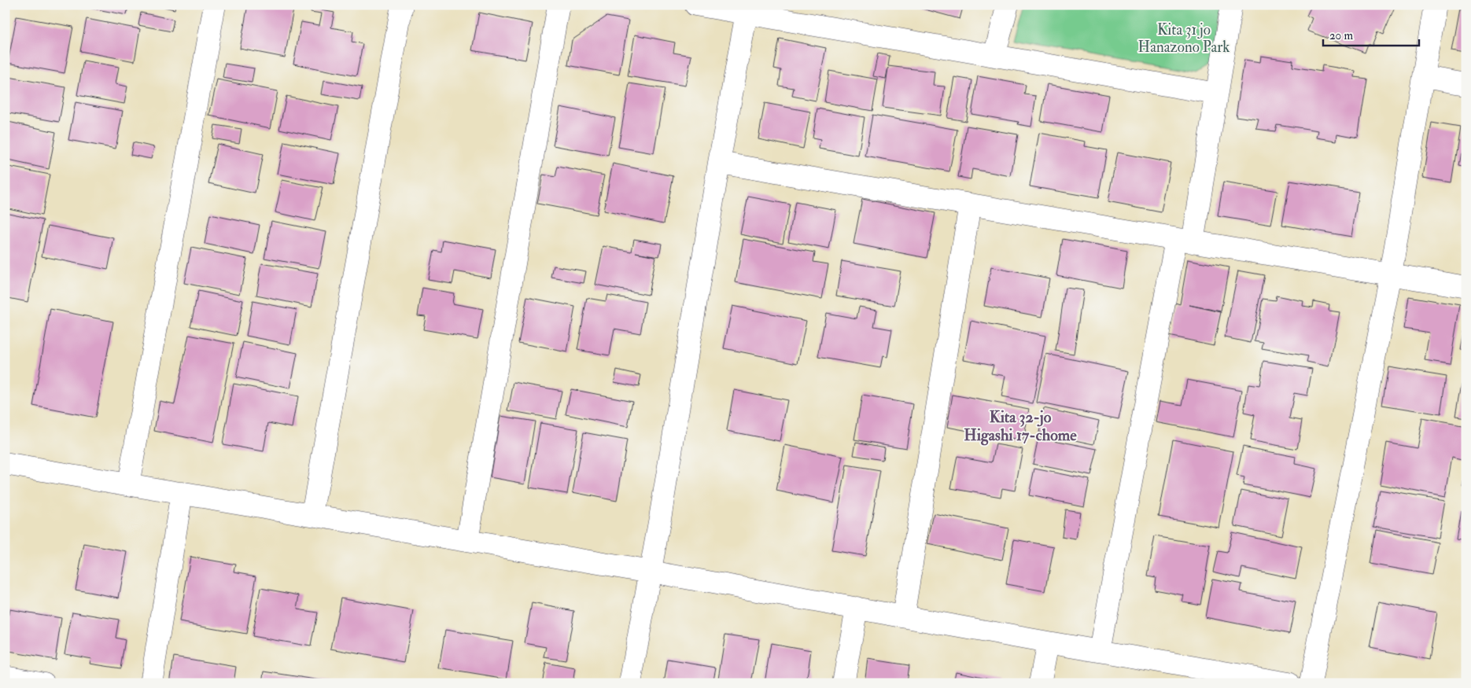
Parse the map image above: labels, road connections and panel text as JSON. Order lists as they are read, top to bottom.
{
  "districts": ["Kita 32-jo Higashi 17-chome"],
  "parks": ["Kita 31 jo Hanazono Park"],
  "scale_bar": "20 m"
}
